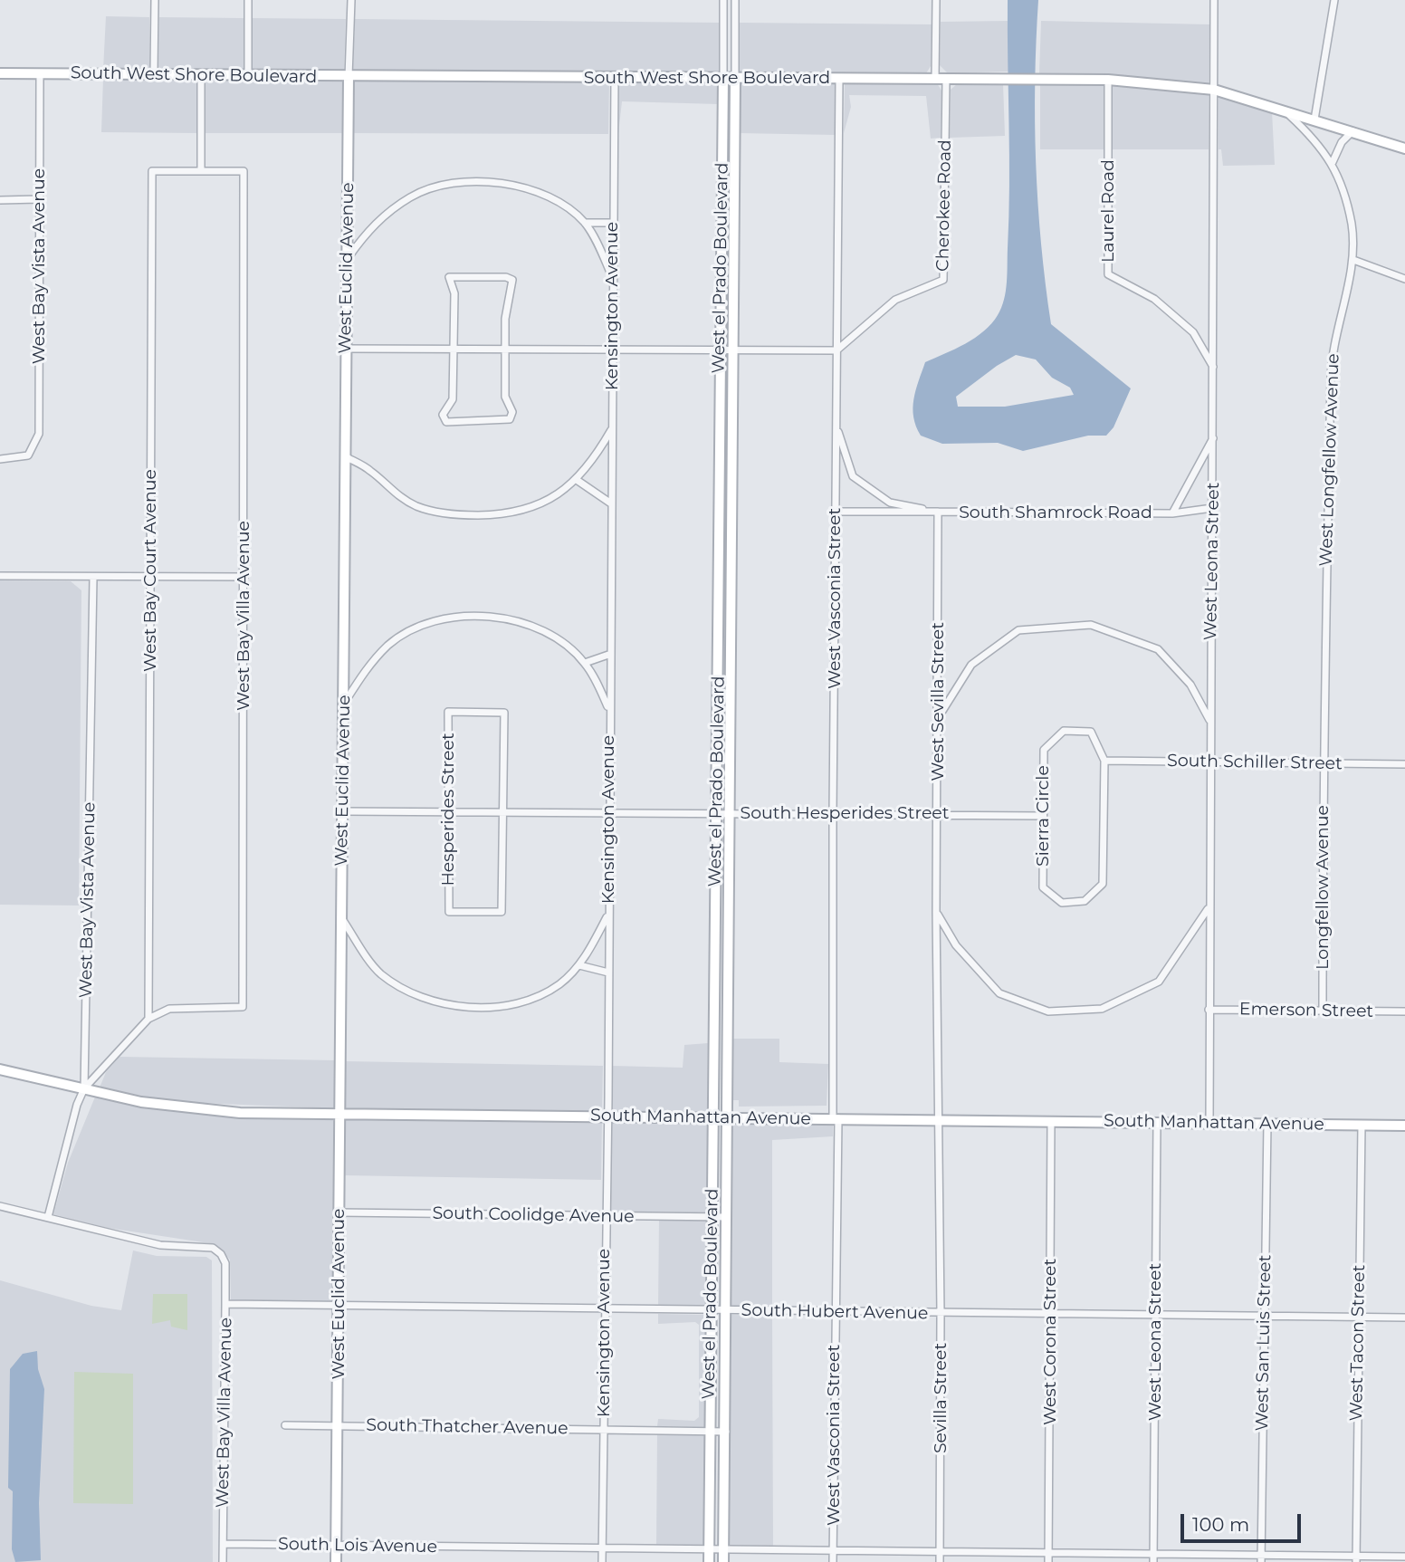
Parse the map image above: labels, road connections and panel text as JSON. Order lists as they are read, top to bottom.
{
  "streets": {
    "street": [
      "South West Shore Boulevard",
      "Cherokee Road",
      "Laurel Road",
      "West Bay Vista Avenue",
      "West Euclid Avenue",
      "West el Prado Boulevard",
      "Kensington Avenue",
      "West Longfellow Avenue",
      "South Shamrock Road",
      "West Leona Street",
      "West Bay Court Avenue",
      "West Vasconia Street",
      "West Bay Villa Avenue",
      "West Sevilla Street",
      "South Schiller Street",
      "Hesperides Street",
      "South Hesperides Street",
      "Sierra Circle",
      "Longfellow Avenue",
      "Emerson Street",
      "South Manhattan Avenue",
      "South Coolidge Avenue",
      "South Hubert Avenue",
      "West Corona Street",
      "West San Luis Street",
      "West Tacon Street",
      "Sevilla Street",
      "South Thatcher Avenue",
      "South Lois Avenue"
    ]
  },
  "crossings": [
    ["South West Shore Boulevard", "Cherokee Road"],
    ["South West Shore Boulevard", "Laurel Road"],
    ["South West Shore Boulevard", "West Bay Vista Avenue"],
    ["South West Shore Boulevard", "West Euclid Avenue"],
    ["South West Shore Boulevard", "West el Prado Boulevard"],
    ["South West Shore Boulevard", "Kensington Avenue"],
    ["South West Shore Boulevard", "West Longfellow Avenue"],
    ["South West Shore Boulevard", "West Leona Street"],
    ["South West Shore Boulevard", "West Vasconia Street"],
    ["Cherokee Road", "West Vasconia Street"],
    ["Laurel Road", "West Leona Street"],
    ["West Bay Vista Avenue", "West Bay Villa Avenue"],
    ["West Bay Vista Avenue", "South Manhattan Avenue"],
    ["West Euclid Avenue", "South Hesperides Street"],
    ["West Euclid Avenue", "South Manhattan Avenue"],
    ["West Euclid Avenue", "South Coolidge Avenue"],
    ["West Euclid Avenue", "South Hubert Avenue"],
    ["West Euclid Avenue", "South Thatcher Avenue"],
    ["West Euclid Avenue", "South Lois Avenue"],
    ["West el Prado Boulevard", "South Hesperides Street"],
    ["West el Prado Boulevard", "South Manhattan Avenue"],
    ["West el Prado Boulevard", "South Coolidge Avenue"],
    ["West el Prado Boulevard", "South Hubert Avenue"],
    ["West el Prado Boulevard", "South Thatcher Avenue"],
    ["West el Prado Boulevard", "South Lois Avenue"],
    ["Kensington Avenue", "South Hesperides Street"],
    ["Kensington Avenue", "South Manhattan Avenue"],
    ["Kensington Avenue", "South Coolidge Avenue"],
    ["Kensington Avenue", "South Hubert Avenue"],
    ["Kensington Avenue", "South Thatcher Avenue"],
    ["Kensington Avenue", "South Lois Avenue"],
    ["West Longfellow Avenue", "South Schiller Street"],
    ["West Longfellow Avenue", "Longfellow Avenue"],
    ["South Shamrock Road", "West Leona Street"],
    ["South Shamrock Road", "West Vasconia Street"],
    ["South Shamrock Road", "West Sevilla Street"],
    ["West Leona Street", "South Schiller Street"],
    ["West Leona Street", "Emerson Street"],
    ["West Leona Street", "South Manhattan Avenue"],
    ["West Leona Street", "South Hubert Avenue"],
    ["West Leona Street", "South Lois Avenue"],
    ["West Bay Court Avenue", "West Bay Villa Avenue"],
    ["West Vasconia Street", "South Hesperides Street"],
    ["West Vasconia Street", "South Manhattan Avenue"],
    ["West Vasconia Street", "South Hubert Avenue"],
    ["West Vasconia Street", "South Lois Avenue"],
    ["West Bay Villa Avenue", "South Hubert Avenue"],
    ["West Bay Villa Avenue", "South Lois Avenue"],
    ["West Sevilla Street", "South Hesperides Street"],
    ["West Sevilla Street", "South Manhattan Avenue"],
    ["West Sevilla Street", "Sevilla Street"],
    ["South Schiller Street", "Sierra Circle"],
    ["South Schiller Street", "Longfellow Avenue"],
    ["Hesperides Street", "South Hesperides Street"],
    ["South Hesperides Street", "Sierra Circle"],
    ["Longfellow Avenue", "Emerson Street"],
    ["South Manhattan Avenue", "West Corona Street"],
    ["South Manhattan Avenue", "West San Luis Street"],
    ["South Manhattan Avenue", "West Tacon Street"],
    ["South Manhattan Avenue", "Sevilla Street"],
    ["South Hubert Avenue", "West Corona Street"],
    ["South Hubert Avenue", "West San Luis Street"],
    ["South Hubert Avenue", "West Tacon Street"],
    ["South Hubert Avenue", "Sevilla Street"],
    ["West Corona Street", "South Lois Avenue"],
    ["West San Luis Street", "South Lois Avenue"],
    ["West Tacon Street", "South Lois Avenue"],
    ["Sevilla Street", "South Lois Avenue"]
  ],
  "scale_bar": "100 m"
}
